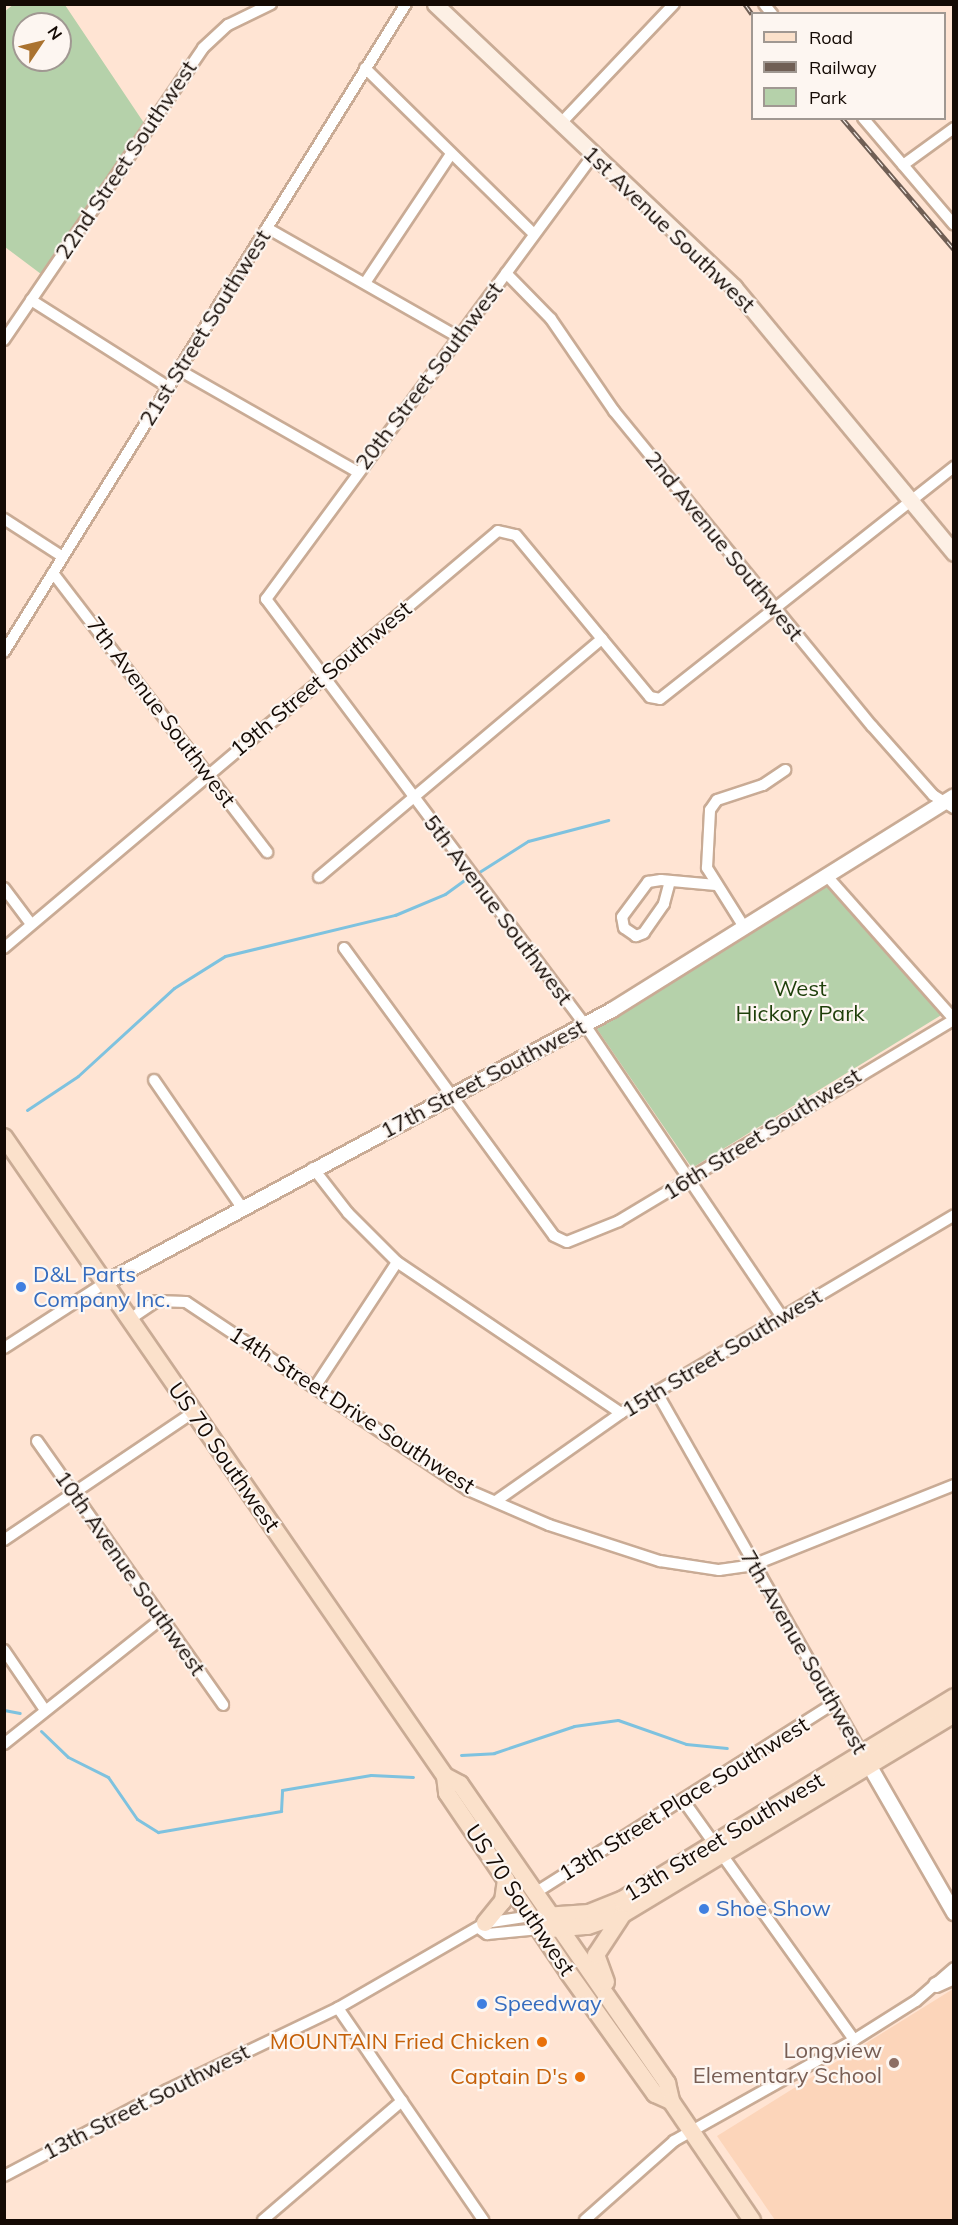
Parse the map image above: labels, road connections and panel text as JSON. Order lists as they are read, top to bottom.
{
  "streets": {
    "main road": ["1st Avenue Southwest", "US 70 Southwest", "13th Street Southwest"],
    "street": [
      "22nd Street Southwest",
      "21st Street Southwest",
      "20th Street Southwest",
      "2nd Avenue Southwest",
      "19th Street Southwest",
      "7th Avenue Southwest",
      "5th Avenue Southwest",
      "17th Street Southwest",
      "16th Street Southwest",
      "15th Street Southwest",
      "14th Street Drive Southwest",
      "10th Avenue Southwest",
      "13th Street Place Southwest"
    ]
  },
  "crossings": [
    ["1st Avenue Southwest", "20th Street Southwest"],
    ["21st Street Southwest", "7th Avenue Southwest"],
    ["20th Street Southwest", "2nd Avenue Southwest"],
    ["20th Street Southwest", "5th Avenue Southwest"],
    ["2nd Avenue Southwest", "17th Street Southwest"],
    ["19th Street Southwest", "7th Avenue Southwest"],
    ["19th Street Southwest", "5th Avenue Southwest"],
    ["7th Avenue Southwest", "15th Street Southwest"],
    ["7th Avenue Southwest", "14th Street Drive Southwest"],
    ["7th Avenue Southwest", "13th Street Place Southwest"],
    ["7th Avenue Southwest", "13th Street Southwest"],
    ["5th Avenue Southwest", "17th Street Southwest"],
    ["5th Avenue Southwest", "16th Street Southwest"],
    ["5th Avenue Southwest", "15th Street Southwest"],
    ["17th Street Southwest", "16th Street Southwest"],
    ["17th Street Southwest", "US 70 Southwest"],
    ["15th Street Southwest", "14th Street Drive Southwest"],
    ["14th Street Drive Southwest", "US 70 Southwest"],
    ["US 70 Southwest", "13th Street Place Southwest"],
    ["US 70 Southwest", "13th Street Southwest"]
  ],
  "parks": ["West Hickory Park"],
  "places": [
    "D&L Parts Company Inc.",
    "Shoe Show",
    "Speedway",
    "MOUNTAIN Fried Chicken",
    "Longview Elementary School",
    "Captain D's"
  ],
  "legend": ["Road", "Railway", "Park"],
  "north": "top right"
}
